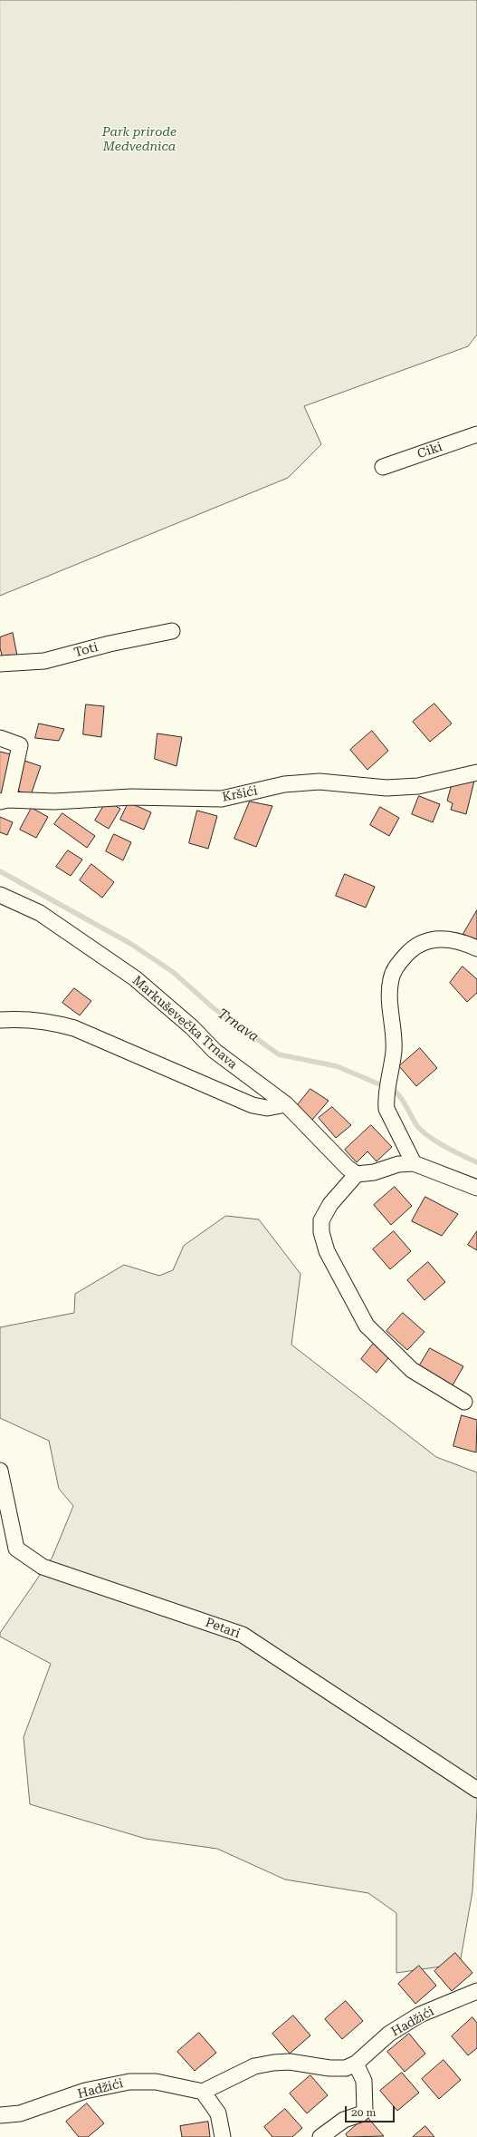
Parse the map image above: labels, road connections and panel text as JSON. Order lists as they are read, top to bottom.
{
  "streets": {
    "street": [
      "Ciki",
      "Toti",
      "Kršići",
      "Markuševečka Trnava",
      "Petari",
      "Hadžići"
    ]
  },
  "water": ["Trnava"],
  "parks": ["Park prirode Medvednica"],
  "scale_bar": "20 m"
}
